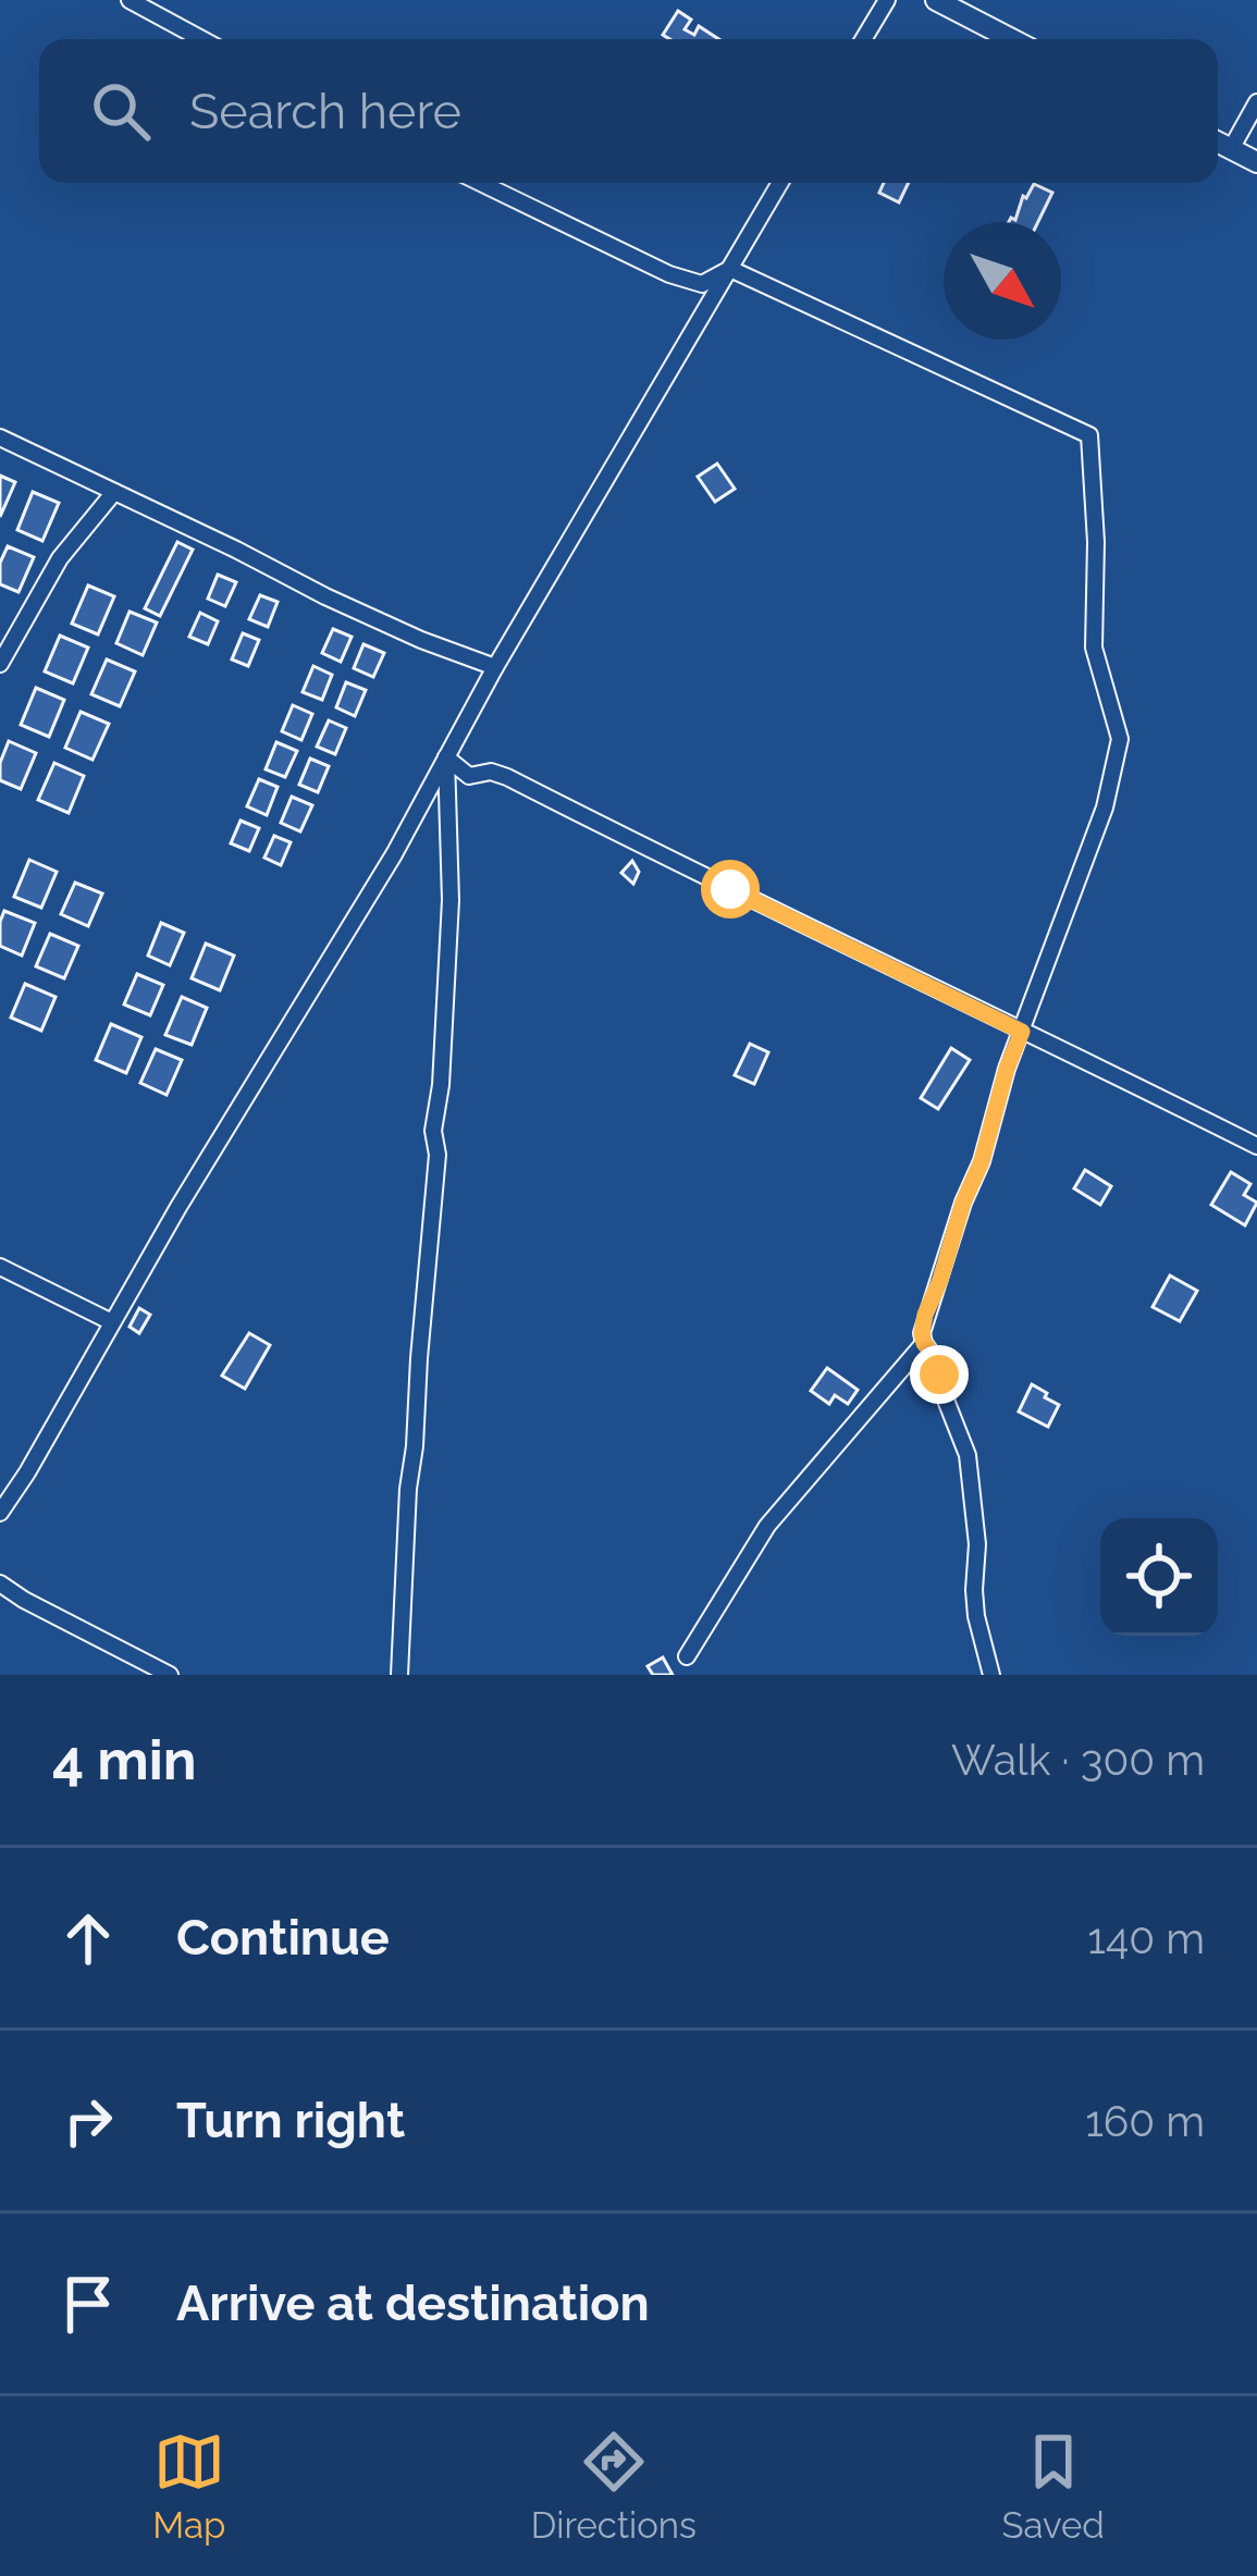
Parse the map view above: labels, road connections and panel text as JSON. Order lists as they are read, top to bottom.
{
  "north": "bottom right",
  "page": {
    "search": "Search here",
    "heading": ["4 min", "Walk · 300 m"],
    "list": [
      ["Continue", "140 m"],
      ["Turn right", "160 m"],
      "Arrive at destination"
    ],
    "nav": ["Map", "Directions", "Saved"]
  }
}
